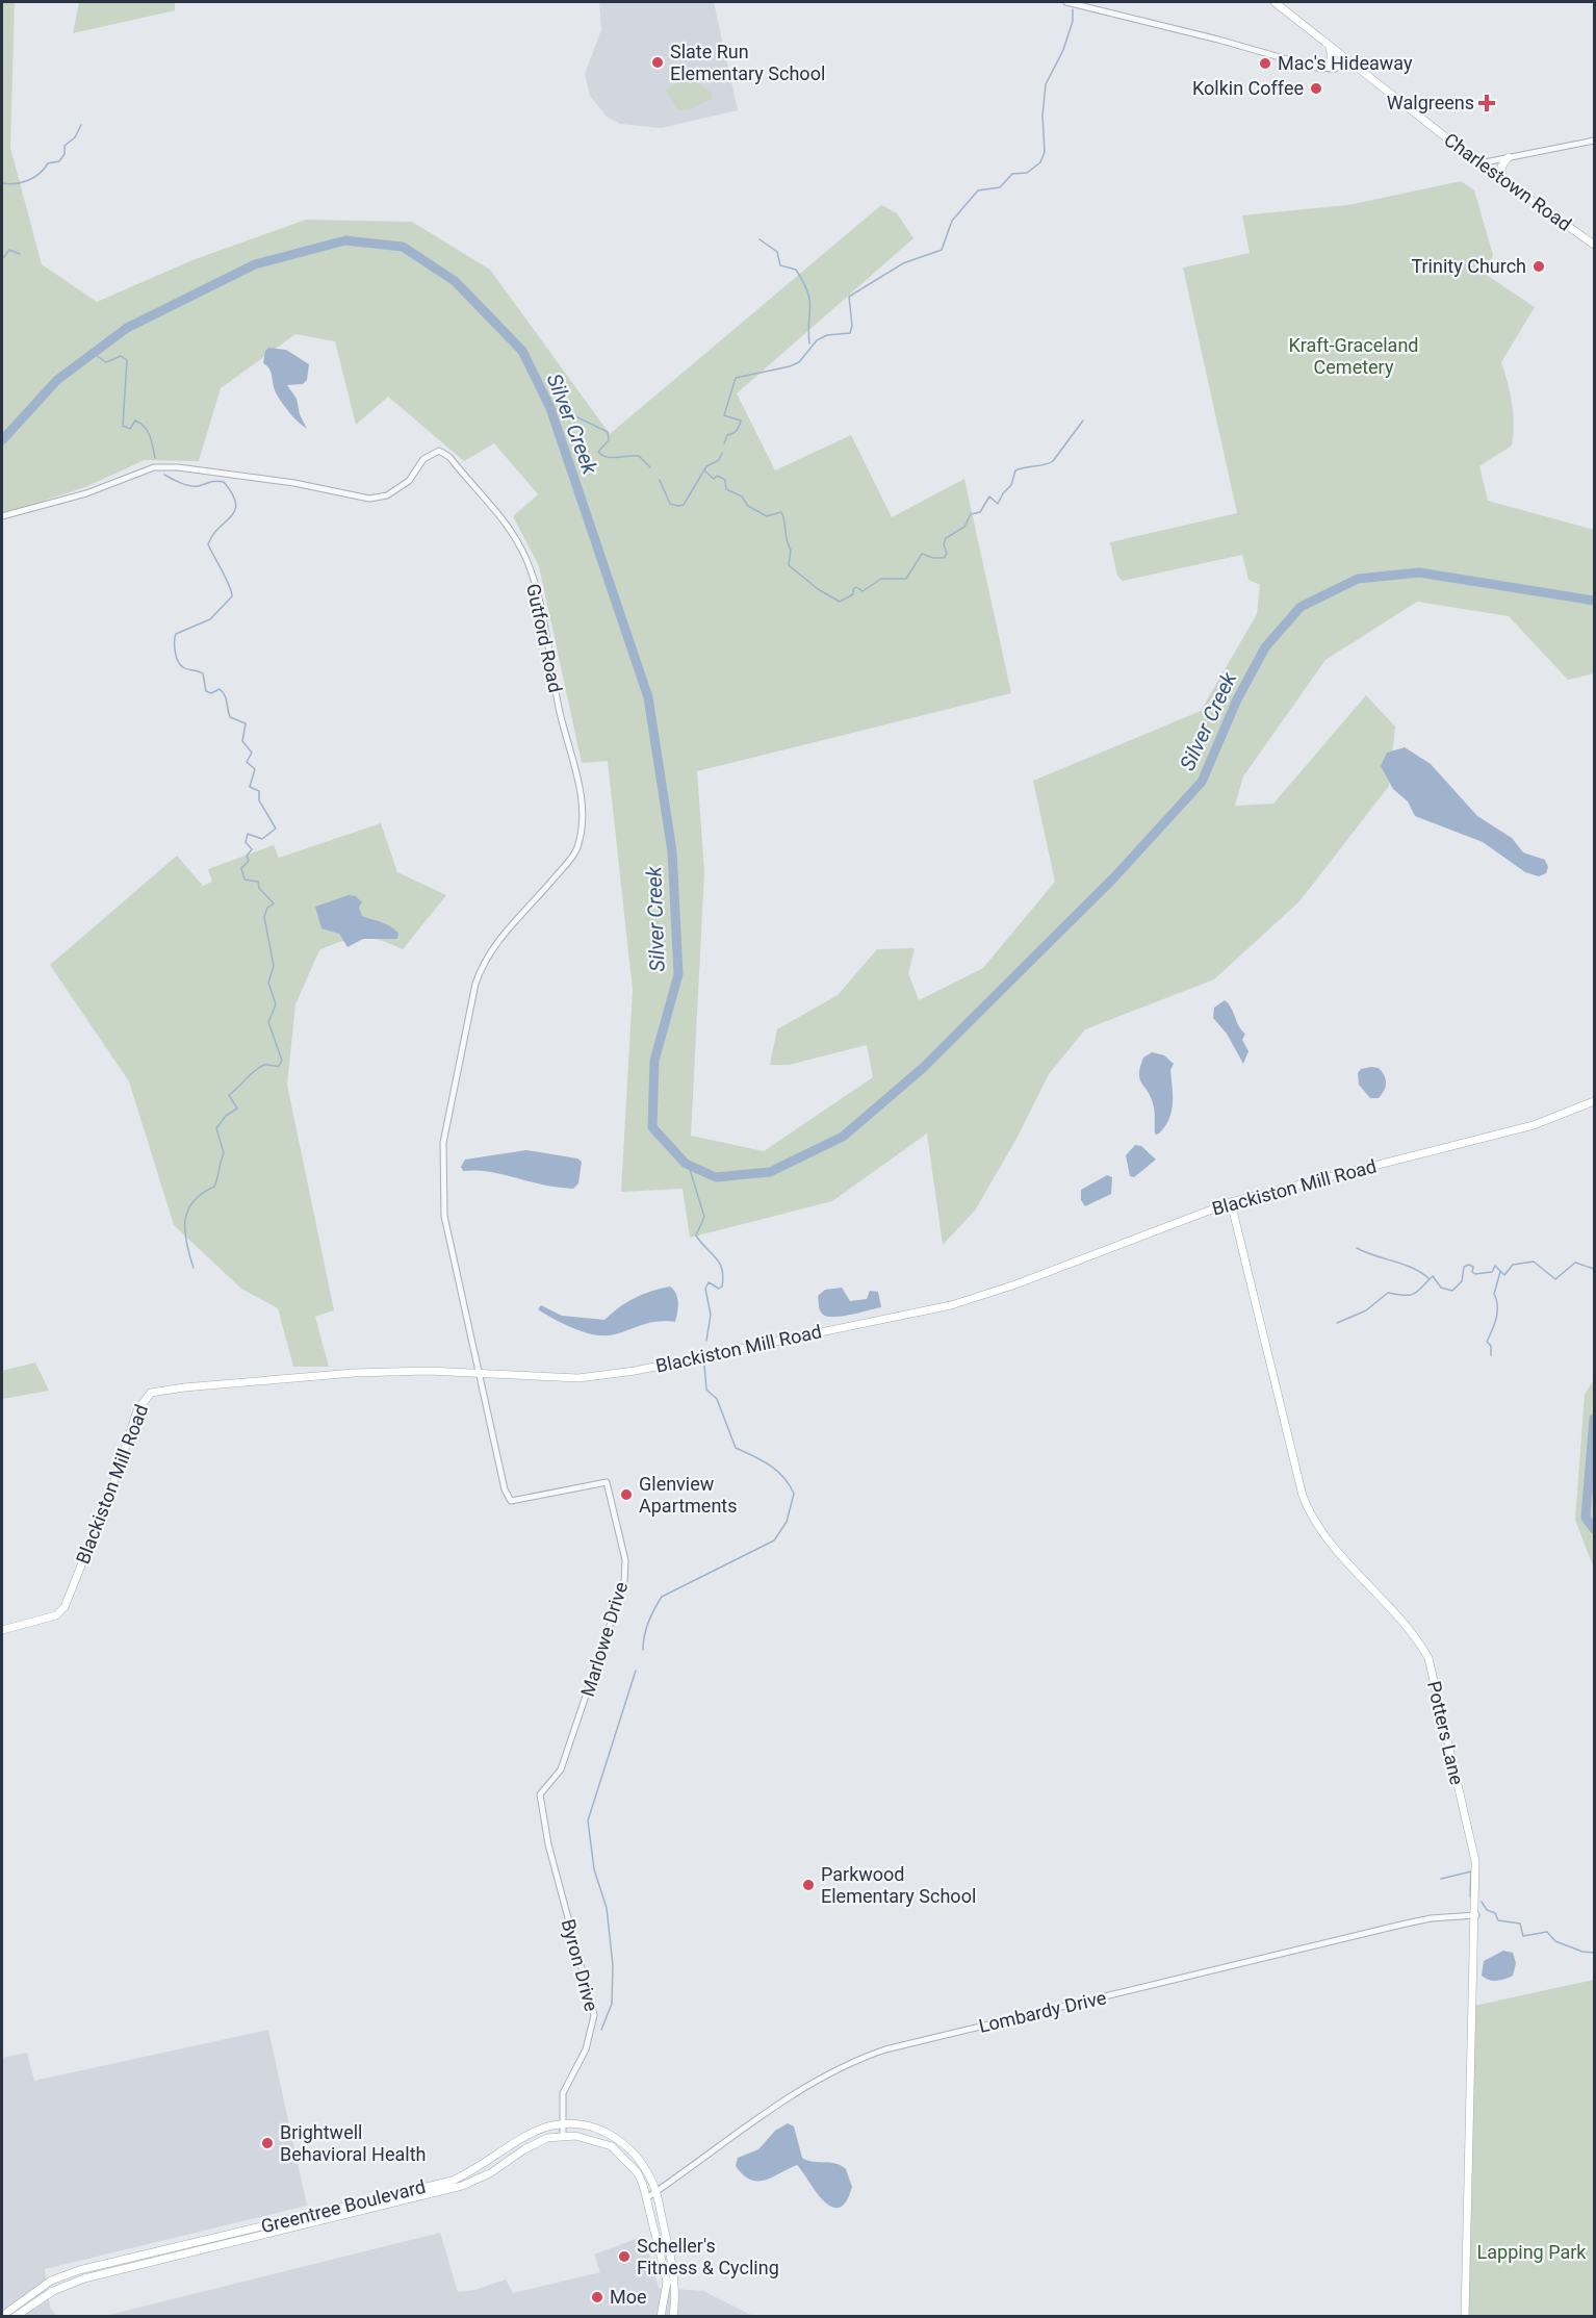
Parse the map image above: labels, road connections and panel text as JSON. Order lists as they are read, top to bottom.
{
  "streets": {
    "main road": [
      "Charlestown Road",
      "Blackiston Mill Road",
      "Potters Lane",
      "Greentree Boulevard"
    ],
    "street": [
      "Gutford Road",
      "Marlowe Drive",
      "Byron Drive",
      "Lombardy Drive"
    ]
  },
  "crossings": [
    ["Gutford Road", "Blackiston Mill Road"],
    ["Gutford Road", "Marlowe Drive"],
    ["Blackiston Mill Road", "Marlowe Drive"],
    ["Blackiston Mill Road", "Potters Lane"],
    ["Marlowe Drive", "Byron Drive"],
    ["Potters Lane", "Lombardy Drive"],
    ["Byron Drive", "Greentree Boulevard"],
    ["Lombardy Drive", "Greentree Boulevard"]
  ],
  "water": ["Silver Creek"],
  "parks": ["Kraft-Graceland Cemetery", "Lapping Park"],
  "places": {
    "other": [
      "Slate Run Elementary School",
      "Mac's Hideaway",
      "Kolkin Coffee",
      "Trinity Church",
      "Glenview Apartments",
      "Parkwood Elementary School",
      "Brightwell Behavioral Health",
      "Scheller's Fitness & Cycling",
      "Moe"
    ],
    "health": ["Walgreens"]
  }
}
